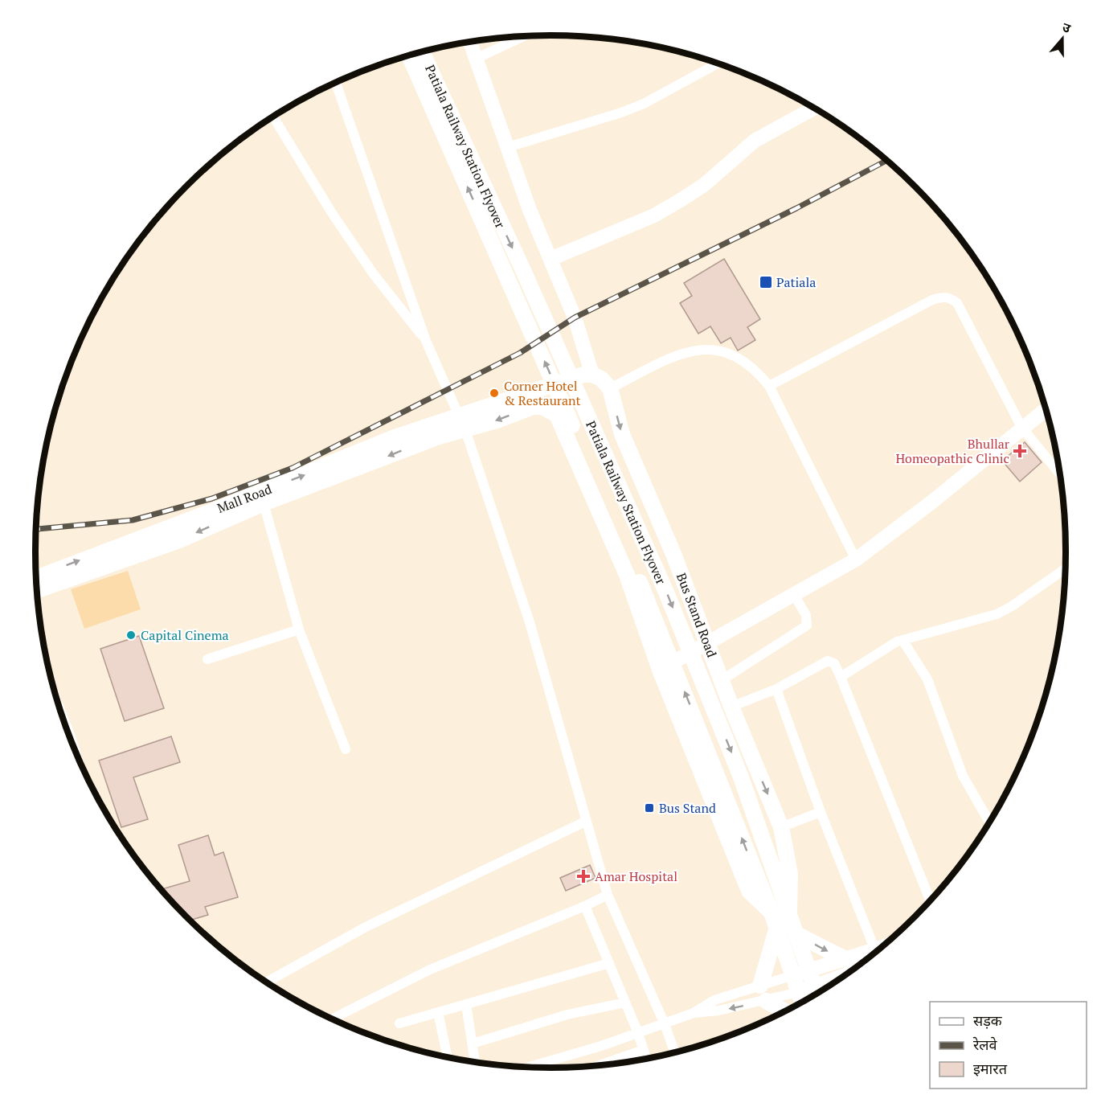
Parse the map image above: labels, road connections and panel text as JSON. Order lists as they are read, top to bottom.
{
  "streets": {
    "main road": ["Patiala Railway Station Flyover", "Mall Road", "Bus Stand Road"]
  },
  "crossings": [
    ["Patiala Railway Station Flyover", "Bus Stand Road"]
  ],
  "places": {
    "transit": ["Patiala", "Bus Stand"],
    "other": ["Corner Hotel & Restaurant", "Capital Cinema"],
    "health": ["Bhullar Homeopathic Clinic", "Amar Hospital"]
  },
  "legend": ["सड़क", "रेलवे", "इमारत"],
  "north": "top"
}
